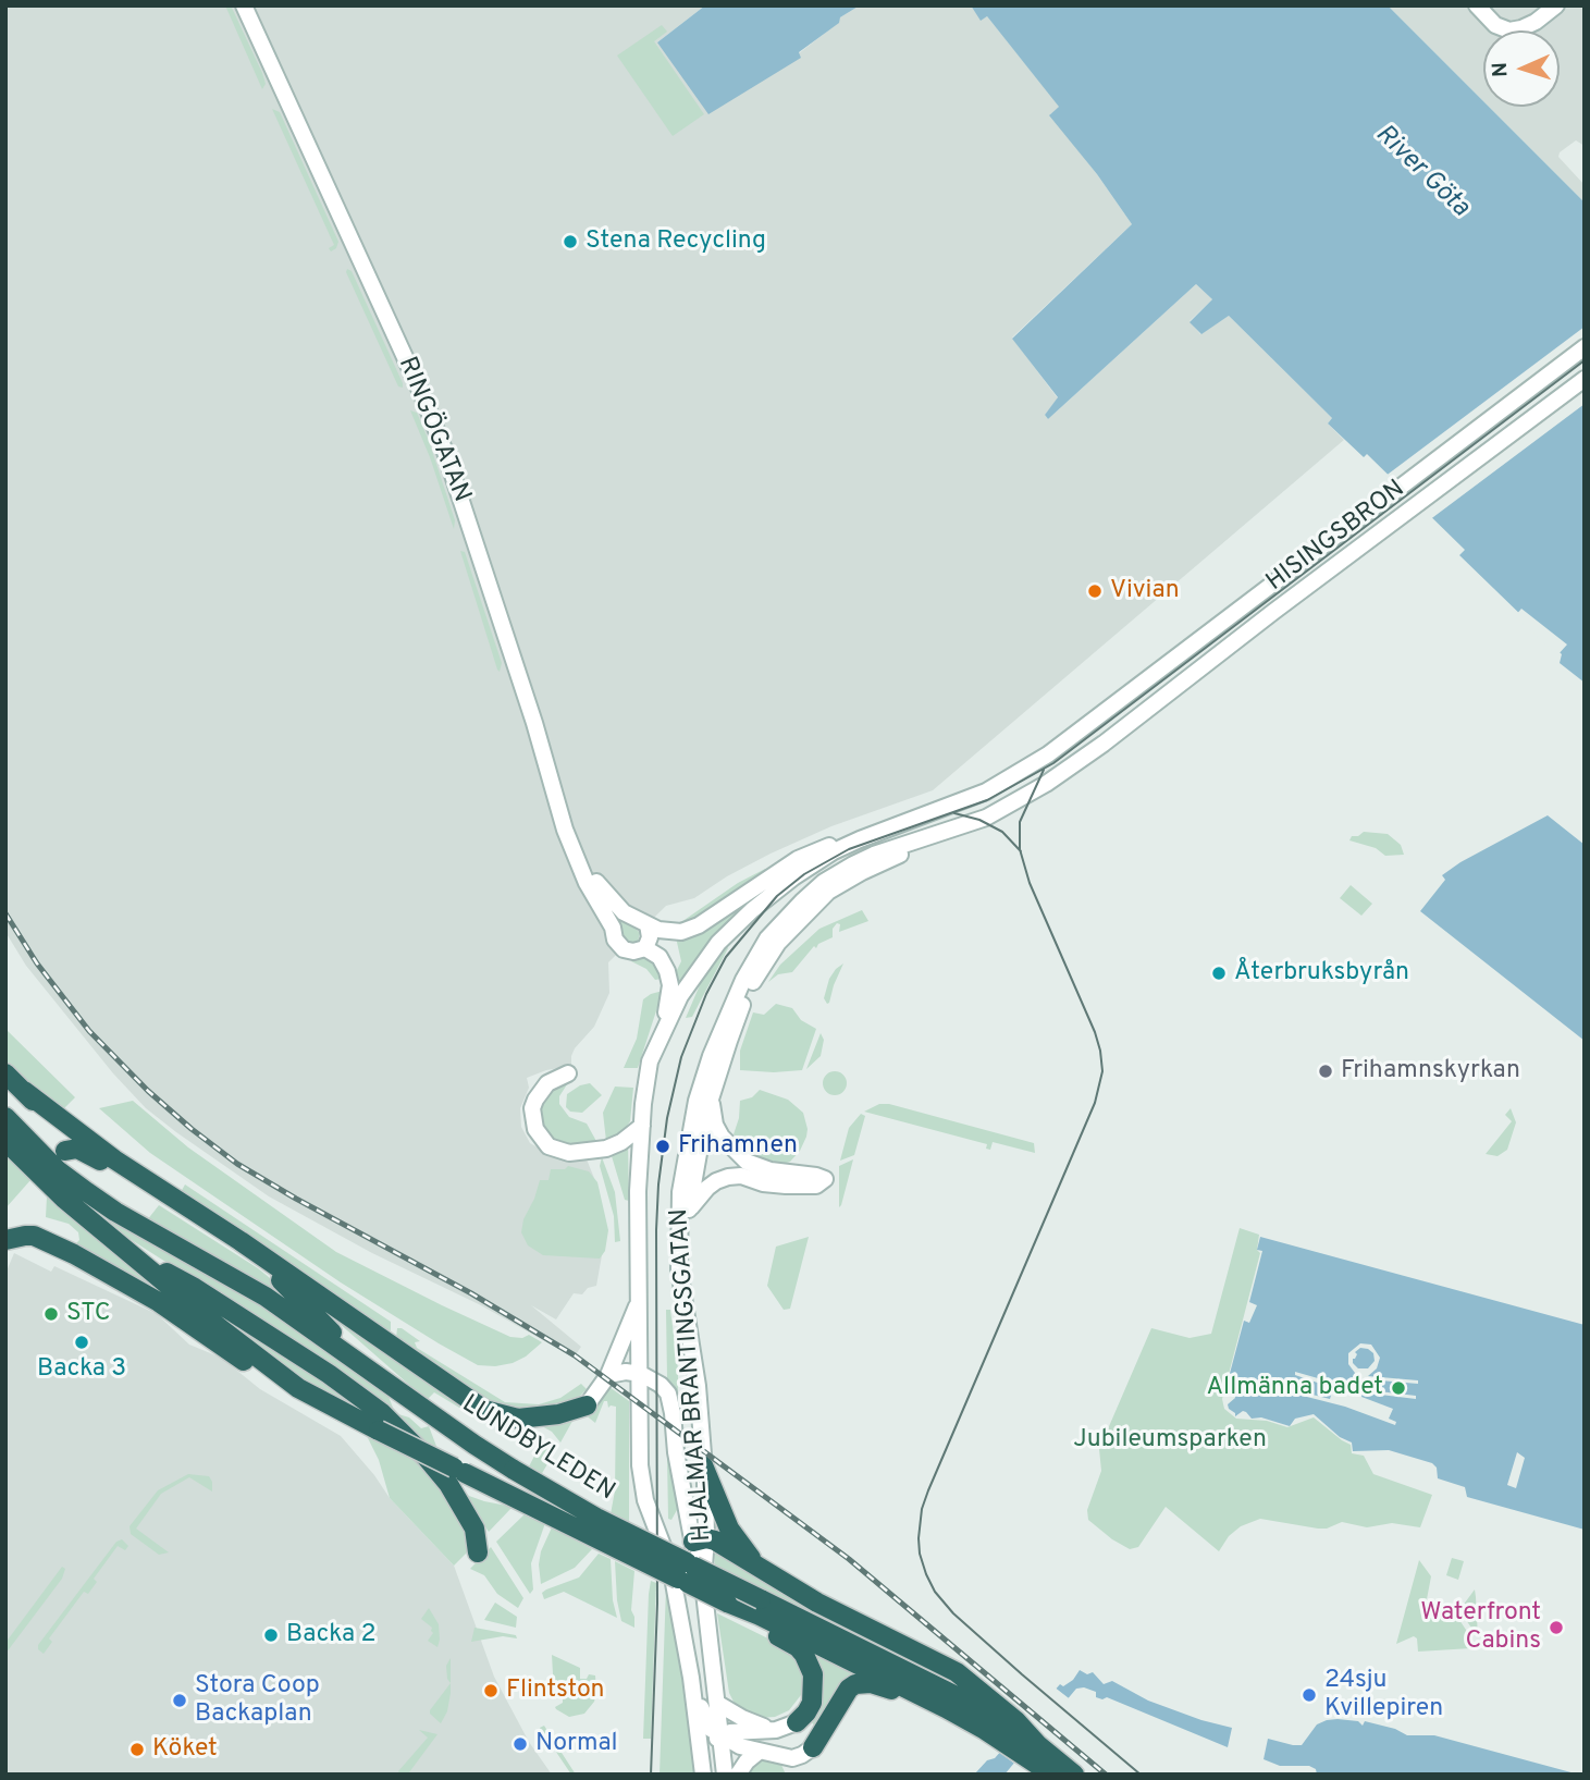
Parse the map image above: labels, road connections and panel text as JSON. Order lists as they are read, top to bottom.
{
  "streets": {
    "highway": ["LUNDBYLEDEN"],
    "main road": ["RINGÖGATAN", "HISINGSBRON", "HJALMAR BRANTINGSGATAN"]
  },
  "crossings": [
    ["HISINGSBRON", "HJALMAR BRANTINGSGATAN"]
  ],
  "water": ["River Göta"],
  "parks": ["Jubileumsparken"],
  "places": [
    "Stena Recycling",
    "Vivian",
    "Återbruksbyrån",
    "Frihamnskyrkan",
    "Frihamnen",
    "STC",
    "Backa 3",
    "Allmänna badet",
    "Waterfront Cabins",
    "Backa 2",
    "Flintston",
    "24sju Kvillepiren",
    "Stora Coop Backaplan",
    "Normal",
    "Köket"
  ],
  "north": "left"
}
